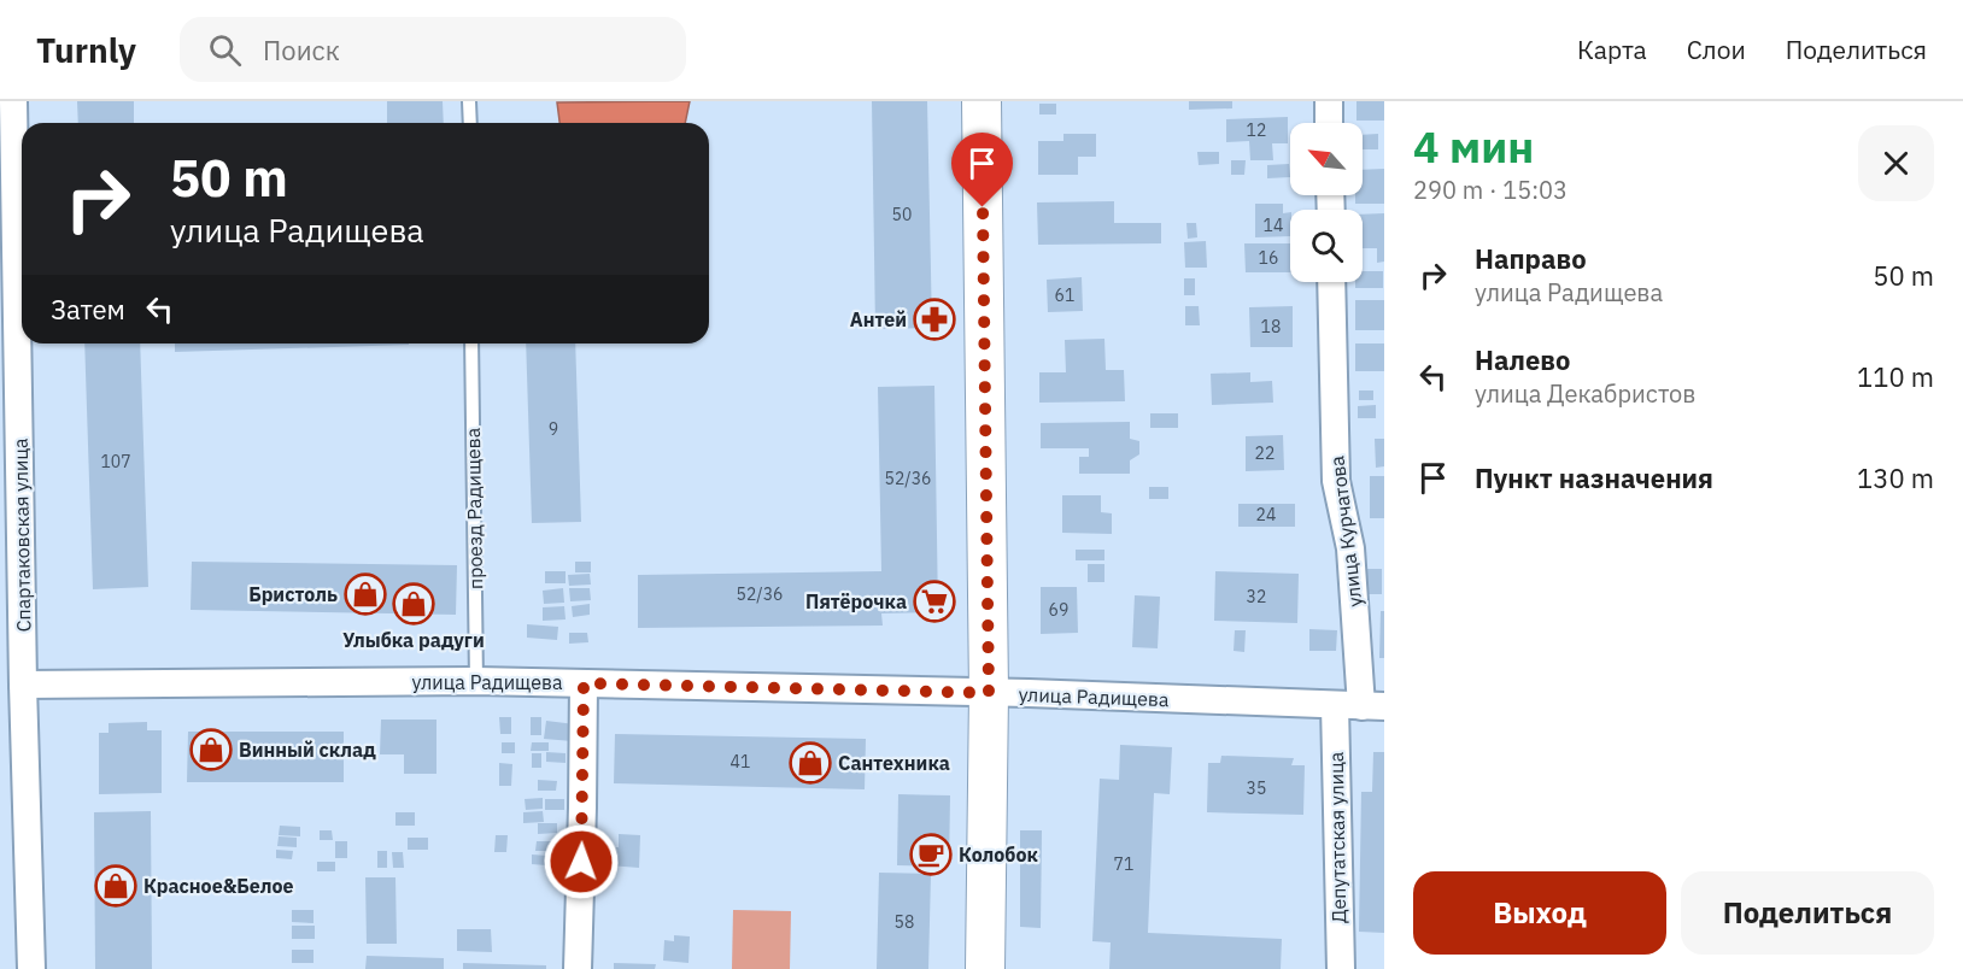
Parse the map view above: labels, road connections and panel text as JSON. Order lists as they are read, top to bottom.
{
  "streets": {
    "street": [
      "улица Курчатова",
      "Спартаковская улица",
      "улица Радищева",
      "Депутатская улица"
    ],
    "lane": ["проезд Радищева"]
  },
  "crossings": [
    ["проезд Радищева", "улица Радищева"],
    ["улица Курчатова", "улица Радищева"],
    ["Спартаковская улица", "улица Радищева"],
    ["улица Радищева", "Депутатская улица"]
  ],
  "places": {
    "pharmacy": ["Антей"],
    "shop": [
      "Бристоль",
      "Улыбка радуги",
      "Винный склад",
      "Сантехника",
      "Красное&Белое"
    ],
    "supermarket": ["Пятёрочка"],
    "cafe": ["Колобок"]
  },
  "house_numbers": [
    "12",
    "50",
    "14",
    "16",
    "61",
    "18",
    "9",
    "22",
    "107",
    "52/36",
    "24",
    "52/36",
    "32",
    "69",
    "41",
    "35",
    "71",
    "58"
  ],
  "north": "top left",
  "page": {
    "header": "Turnly",
    "search": "Поиск",
    "nav": ["Карта", "Слои", "Поделиться"],
    "heading": ["4 мин", "290 m · 15:03"],
    "turn": ["50 m", "улица Радищева"],
    "list": [
      {
        "name": "Направо",
        "note": "улица Радищева",
        "value": "50 m"
      },
      {
        "name": "Налево",
        "note": "улица Декабристов",
        "value": "110 m"
      },
      {
        "name": "Пункт назначения",
        "value": "130 m"
      }
    ],
    "then": "Затем",
    "buttons": ["Выход", "Поделиться"]
  }
}
